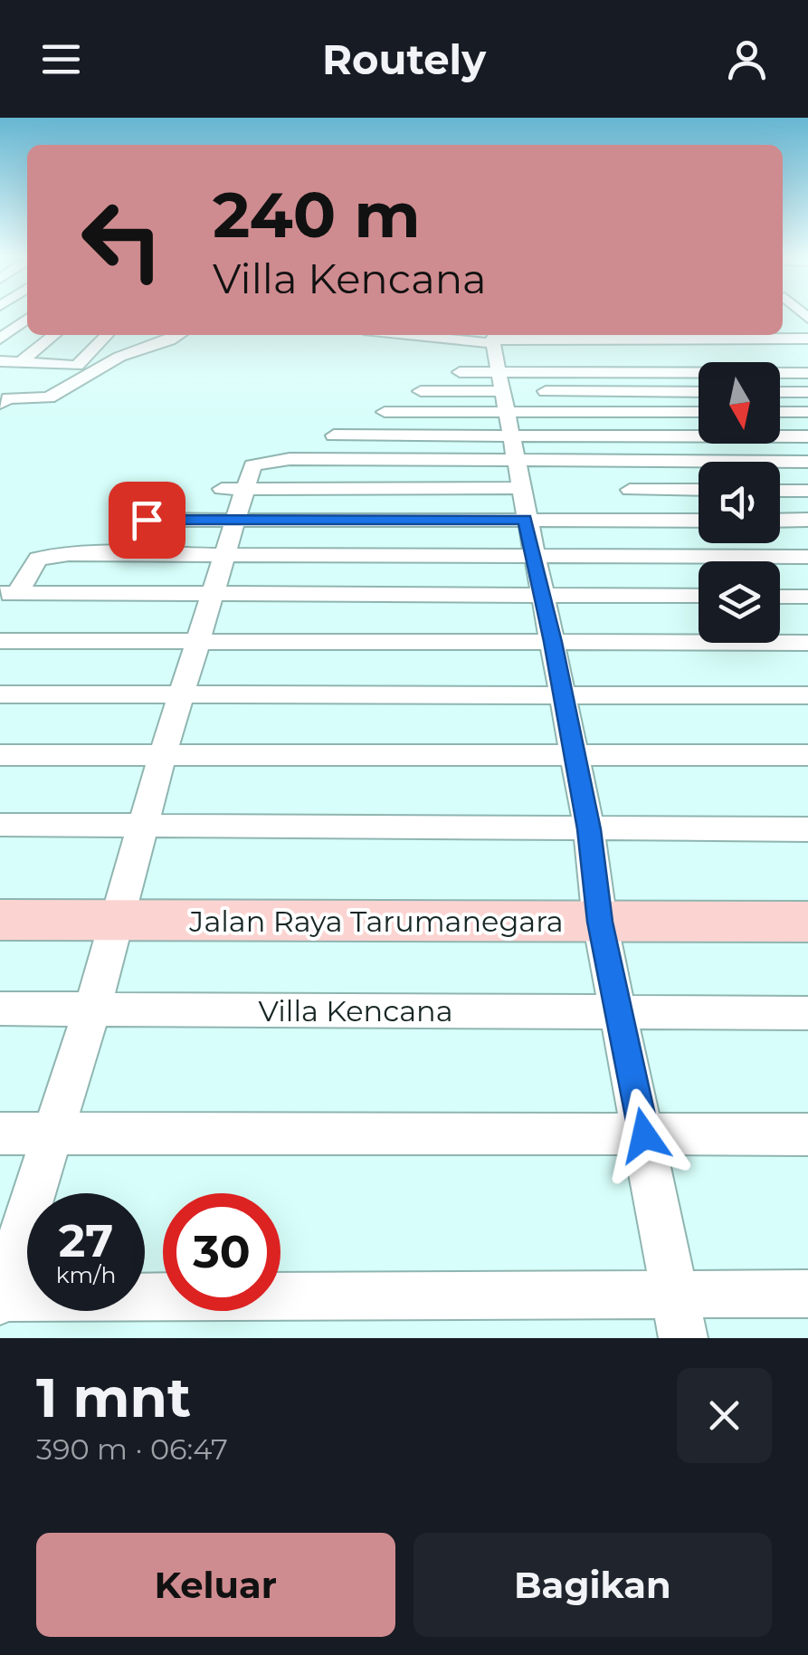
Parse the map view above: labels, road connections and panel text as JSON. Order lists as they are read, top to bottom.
{
  "streets": {
    "street": ["Jalan Raya Tarumanegara", "Villa Kencana"]
  },
  "north": "bottom",
  "page": {
    "header": "Routely",
    "turn": ["240 m", "Villa Kencana"],
    "speed": "27 km/h",
    "limit": "30",
    "heading": ["1 mnt", "390 m · 06:47"],
    "buttons": ["Keluar", "Bagikan"]
  }
}
